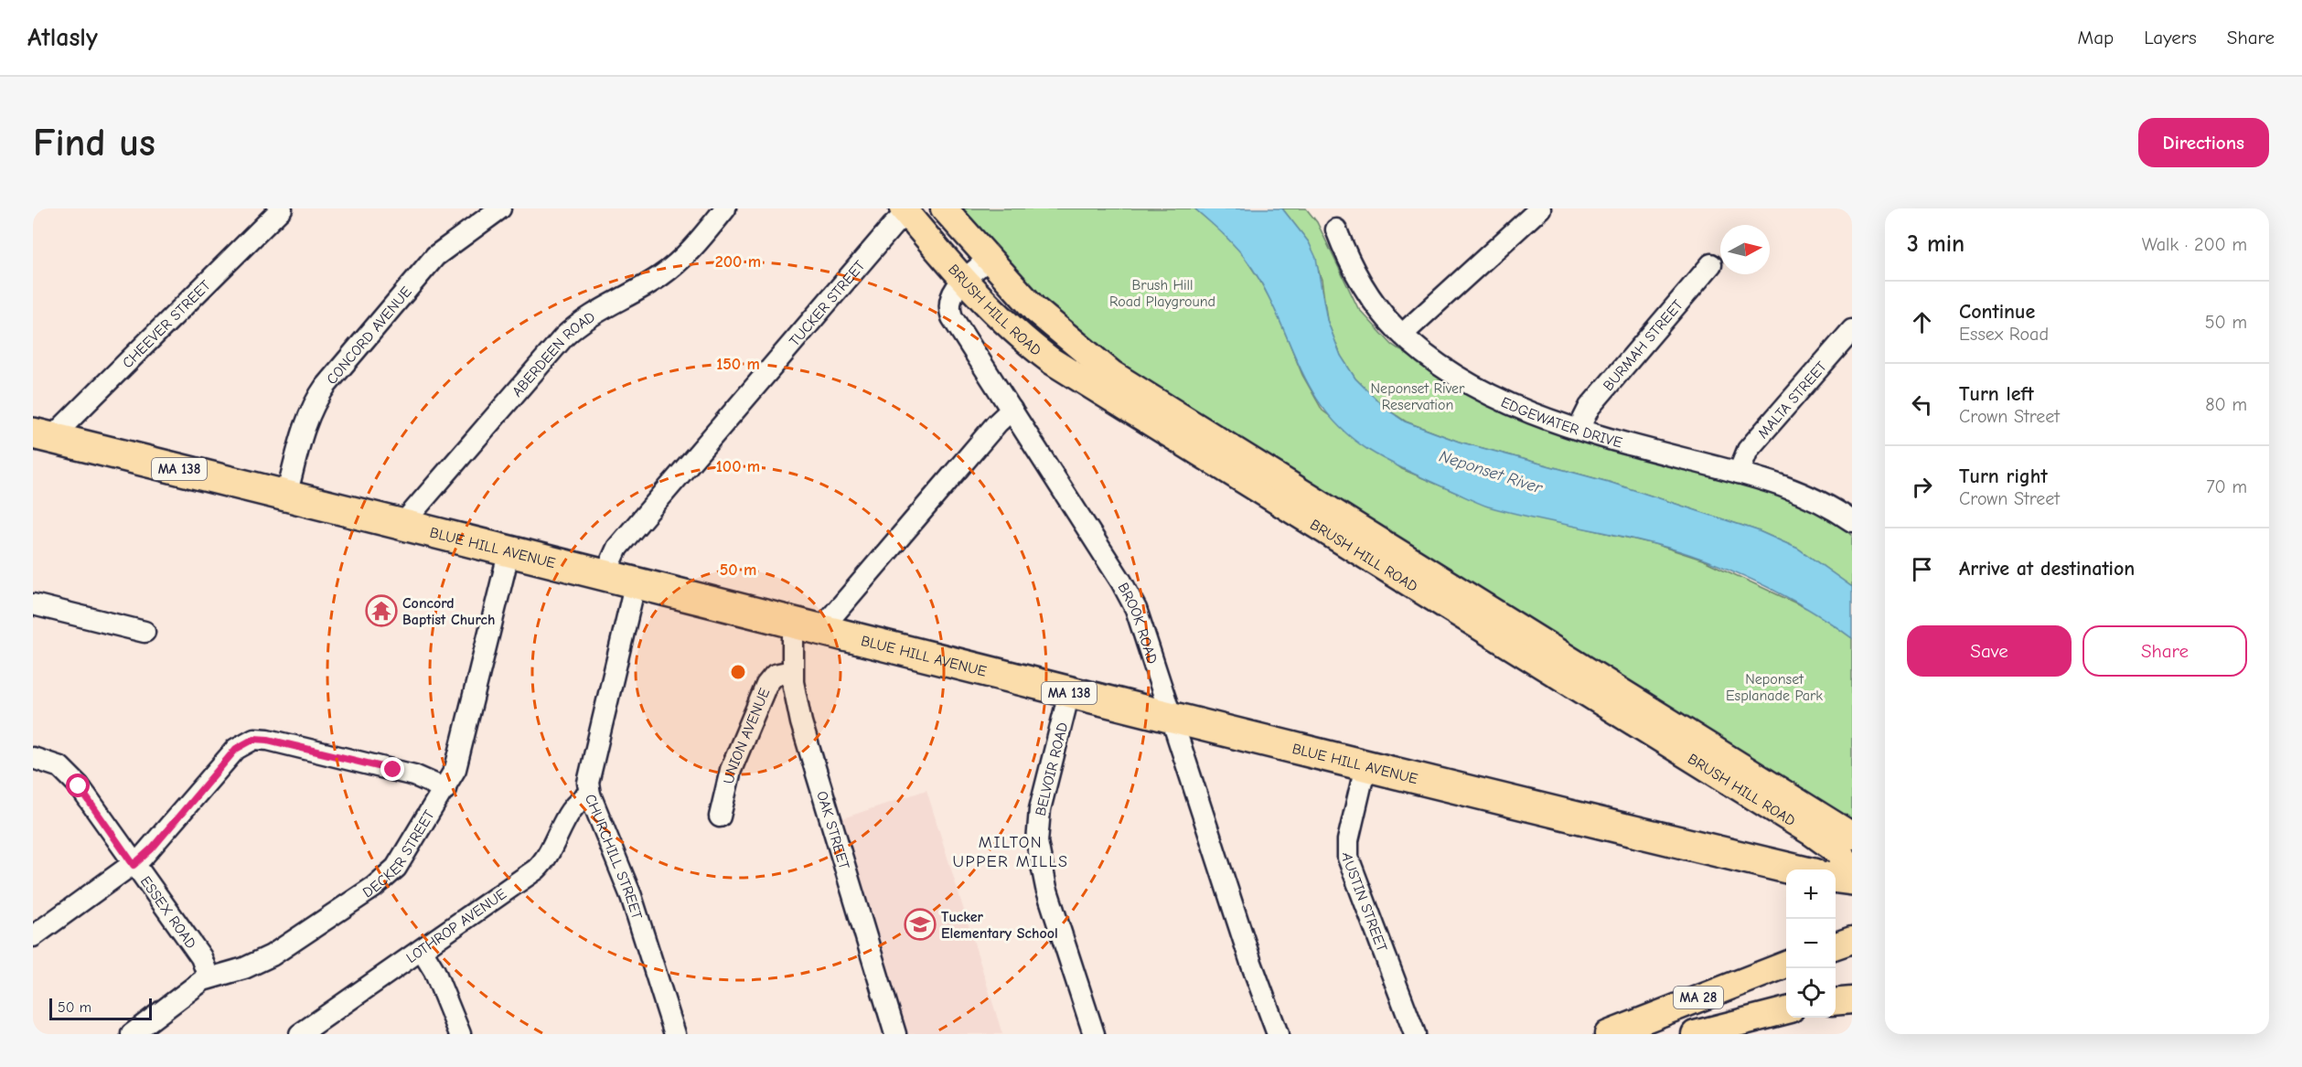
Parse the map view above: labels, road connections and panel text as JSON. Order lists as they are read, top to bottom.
{
  "streets": {
    "highway": ["MA 138", "BLUE HILL AVENUE"],
    "main road": ["BRUSH HILL ROAD", "MA 28"],
    "street": [
      "TUCKER STREET",
      "CHEEVER STREET",
      "CONCORD AVENUE",
      "BURMAH STREET",
      "ABERDEEN ROAD",
      "MALTA STREET",
      "EDGEWATER DRIVE",
      "BROOK ROAD",
      "UNION AVENUE",
      "BELVOIR ROAD",
      "OAK STREET",
      "DECKER STREET",
      "CHURCHILL STREET",
      "AUSTIN STREET",
      "ESSEX ROAD",
      "LOTHROP AVENUE"
    ]
  },
  "crossings": [
    ["TUCKER STREET", "BRUSH HILL ROAD"],
    ["TUCKER STREET", "BLUE HILL AVENUE"],
    ["BRUSH HILL ROAD", "BROOK ROAD"],
    ["CHEEVER STREET", "BLUE HILL AVENUE"],
    ["CONCORD AVENUE", "BLUE HILL AVENUE"],
    ["BURMAH STREET", "EDGEWATER DRIVE"],
    ["ABERDEEN ROAD", "BLUE HILL AVENUE"],
    ["MALTA STREET", "EDGEWATER DRIVE"],
    ["BLUE HILL AVENUE", "BROOK ROAD"],
    ["BLUE HILL AVENUE", "BELVOIR ROAD"],
    ["BLUE HILL AVENUE", "OAK STREET"],
    ["BLUE HILL AVENUE", "DECKER STREET"],
    ["BLUE HILL AVENUE", "CHURCHILL STREET"],
    ["BLUE HILL AVENUE", "AUSTIN STREET"],
    ["UNION AVENUE", "OAK STREET"],
    ["DECKER STREET", "ESSEX ROAD"],
    ["CHURCHILL STREET", "LOTHROP AVENUE"]
  ],
  "districts": ["MILTON UPPER MILLS"],
  "water": ["Neponset River"],
  "parks": ["Brush Hill Road Playground", "Neponset River Reservation", "Neponset Esplanade Park"],
  "places": {
    "temple": ["Concord Baptist Church"],
    "school or university": ["Tucker Elementary School"]
  },
  "scale_bar": "50 m",
  "north": "right",
  "page": {
    "header": "Atlasly",
    "nav": ["Map", "Layers", "Share"],
    "buttons": [
      "Directions",
      ["Save", "Share"]
    ],
    "title": "Find us",
    "heading": ["3 min", "Walk · 200 m"],
    "list": [
      ["Continue", "Essex Road", "50 m"],
      ["Turn left", "Crown Street", "80 m"],
      ["Turn right", "Crown Street", "70 m"],
      "Arrive at destination"
    ],
    "map_buttons": ["+", "−"],
    "scale": "50 m"
  },
  "rings": [
    "200 m",
    "150 m",
    "100 m",
    "50 m"
  ]
}
